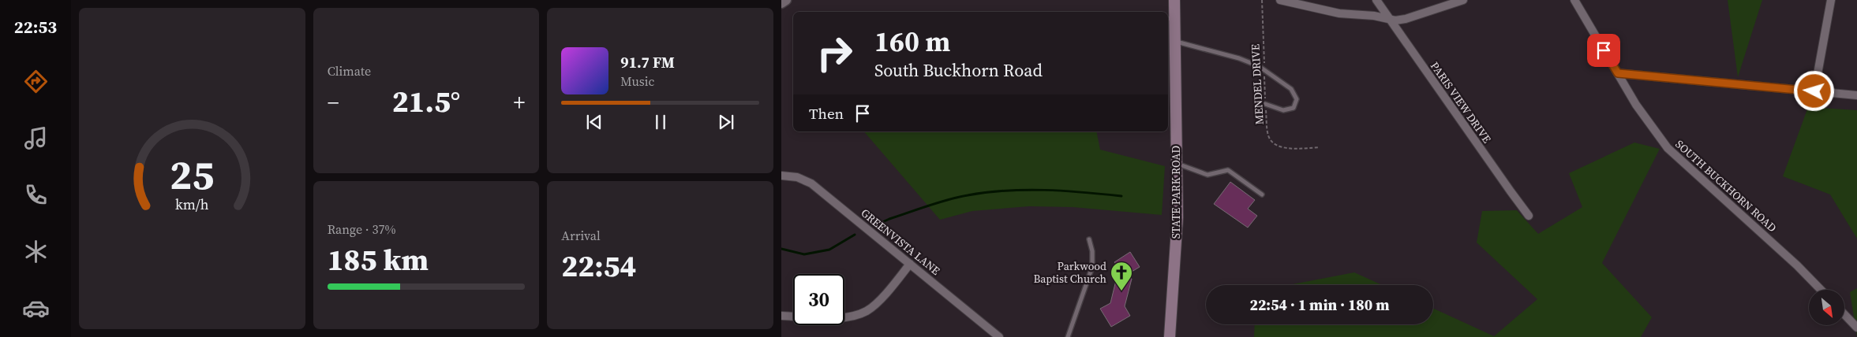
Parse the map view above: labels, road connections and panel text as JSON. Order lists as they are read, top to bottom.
{
  "streets": {
    "main road": ["STATE PARK ROAD"],
    "street": ["PARIS VIEW DRIVE", "SOUTH BUCKHORN ROAD", "GREENVISTA LANE"],
    "path": ["MENDEL DRIVE"]
  },
  "places": {
    "church": ["Parkwood Baptist Church"]
  },
  "north": "bottom right",
  "page": {
    "tabs": "22:53",
    "tile": [
      "Climate",
      ["Range · 37%", "185 km"],
      ["Arrival", "22:54"]
    ],
    "turn": ["160 m", "South Buckhorn Road"],
    "song": ["91.7 FM", "Music"],
    "heat": ["−", "21.5°", "+"],
    "then": "Then",
    "limit": "30",
    "trip": "22:54 · 1 min · 180 m",
    "gauge": ["25", "km/h"]
  }
}
